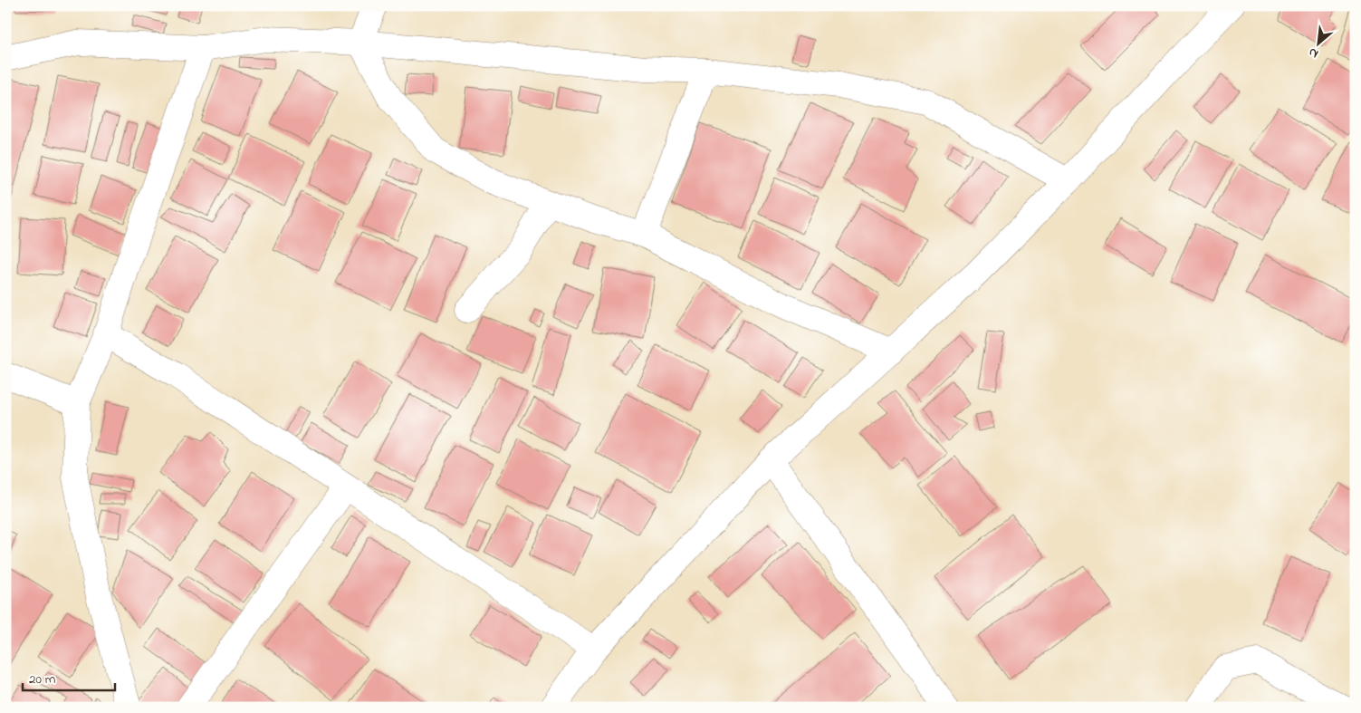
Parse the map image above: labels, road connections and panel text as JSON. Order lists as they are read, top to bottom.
{
  "scale_bar": "20 m",
  "north": "bottom left"
}
